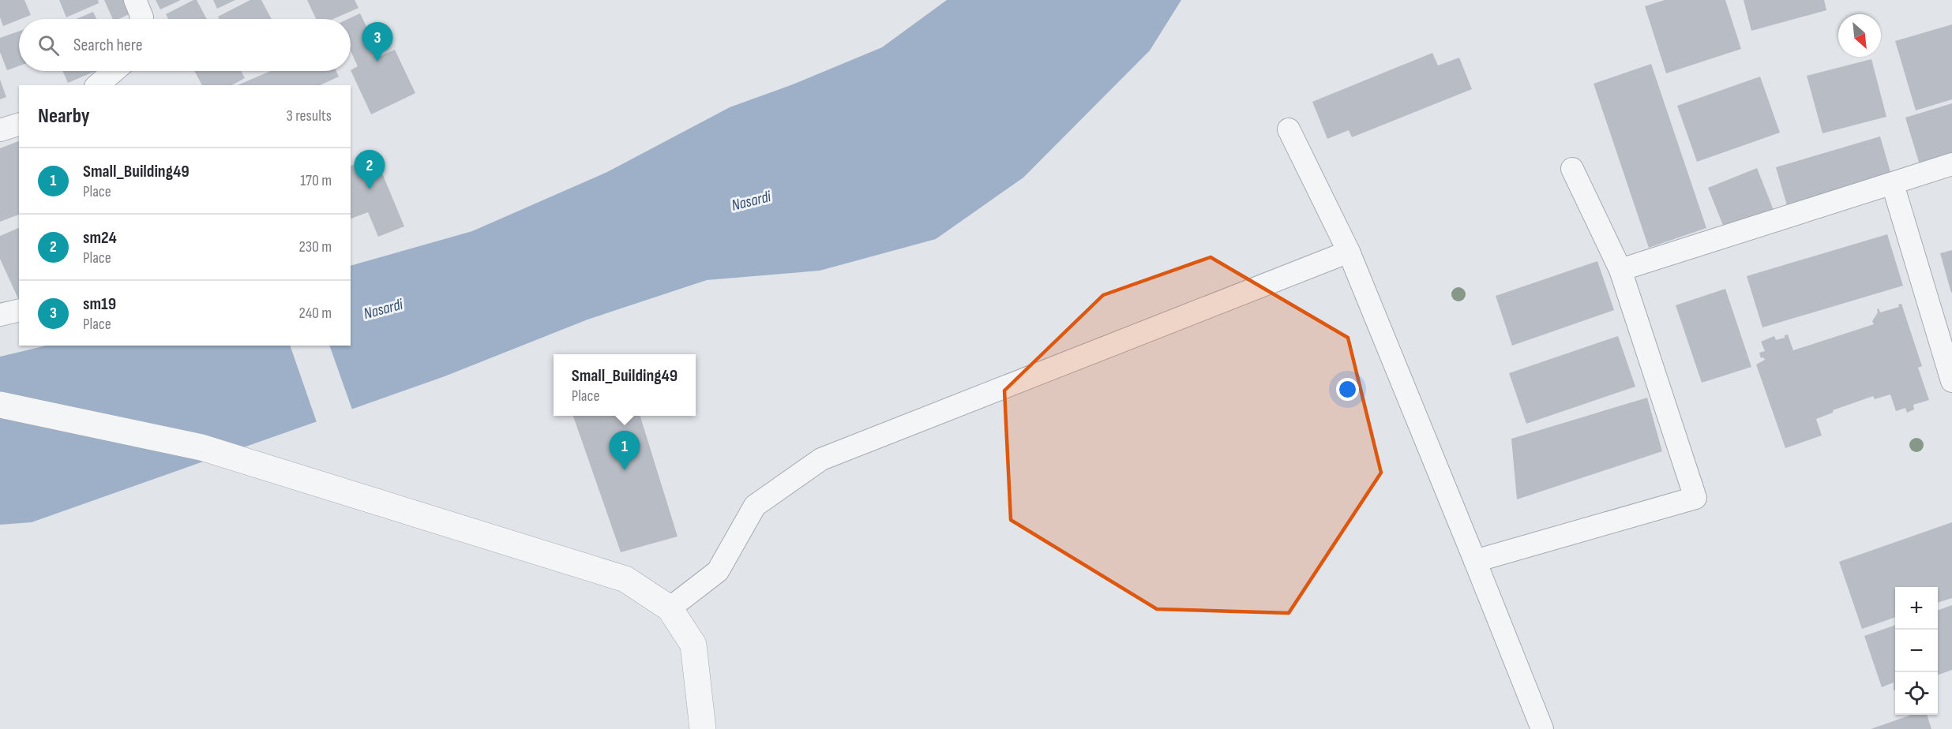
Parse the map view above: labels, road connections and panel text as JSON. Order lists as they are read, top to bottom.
{
  "water": ["Nasardi"],
  "north": "bottom right",
  "page": {
    "search": "Search here",
    "pins": ["3", "2", "1"],
    "heading": ["Nearby", "3 results"],
    "list": [
      {
        "mark": "1",
        "name": "Small_Building49",
        "note": "Place",
        "value": "170 m"
      },
      {
        "mark": "2",
        "name": "sm24",
        "note": "Place",
        "value": "230 m"
      },
      {
        "mark": "3",
        "name": "sm19",
        "note": "Place",
        "value": "240 m"
      }
    ],
    "popup": ["Small_Building49", "Place"],
    "map_buttons": ["+", "−"]
  }
}
